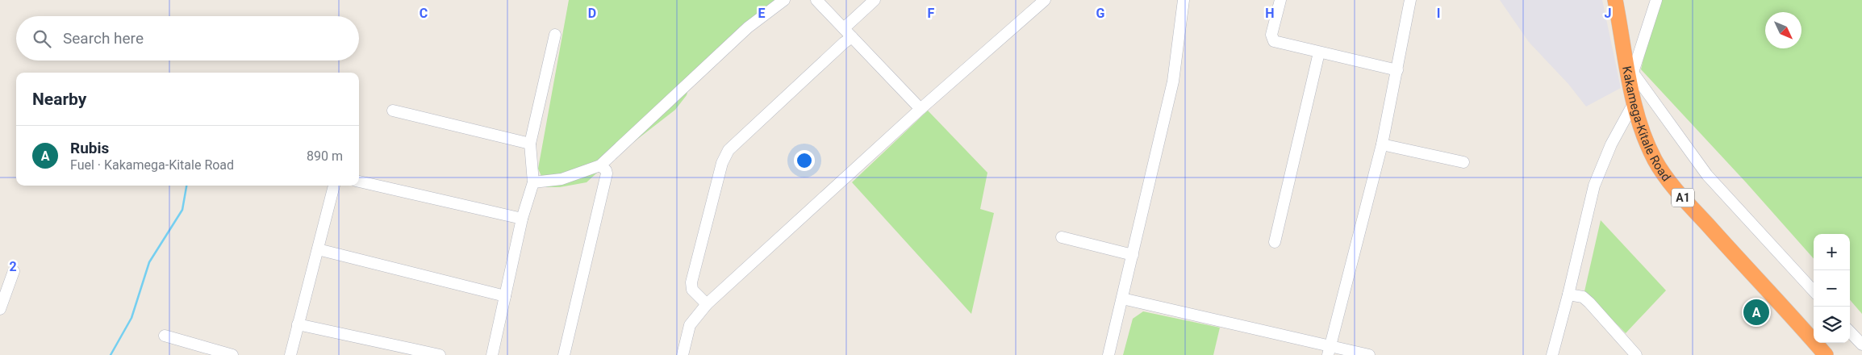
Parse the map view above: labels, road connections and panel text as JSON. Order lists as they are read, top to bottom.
{
  "streets": {
    "highway": ["Kakamega-Kitale Road", "A1"]
  },
  "north": "bottom right",
  "page": {
    "search": "Search here",
    "heading": "Nearby",
    "list": [
      {
        "mark": "A",
        "name": "Rubis",
        "note": "Fuel · Kakamega-Kitale Road",
        "value": "890 m"
      }
    ],
    "map_buttons": ["+", "−"],
    "pins": "A"
  },
  "grid": {
    "columns": [
      "C",
      "D",
      "E",
      "F",
      "G",
      "H",
      "I",
      "J"
    ],
    "rows": ["2"]
  }
}
